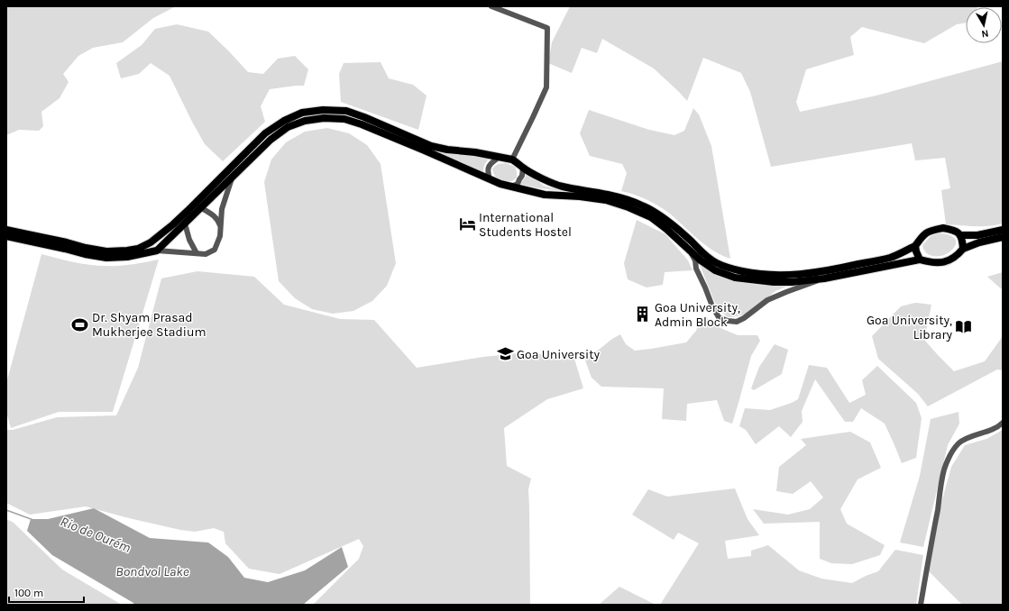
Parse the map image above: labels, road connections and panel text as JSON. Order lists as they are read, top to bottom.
{
  "water": ["Rio de Ourém", "Bondvol Lake"],
  "places": {
    "hotel": ["International Students Hostel"],
    "building": ["Goa University, Admin Block"],
    "sports": ["Dr. Shyam Prasad Mukherjee Stadium"],
    "library": ["Goa University, Library"],
    "school or university": ["Goa University"]
  },
  "scale_bar": "100 m",
  "north": "bottom"
}
